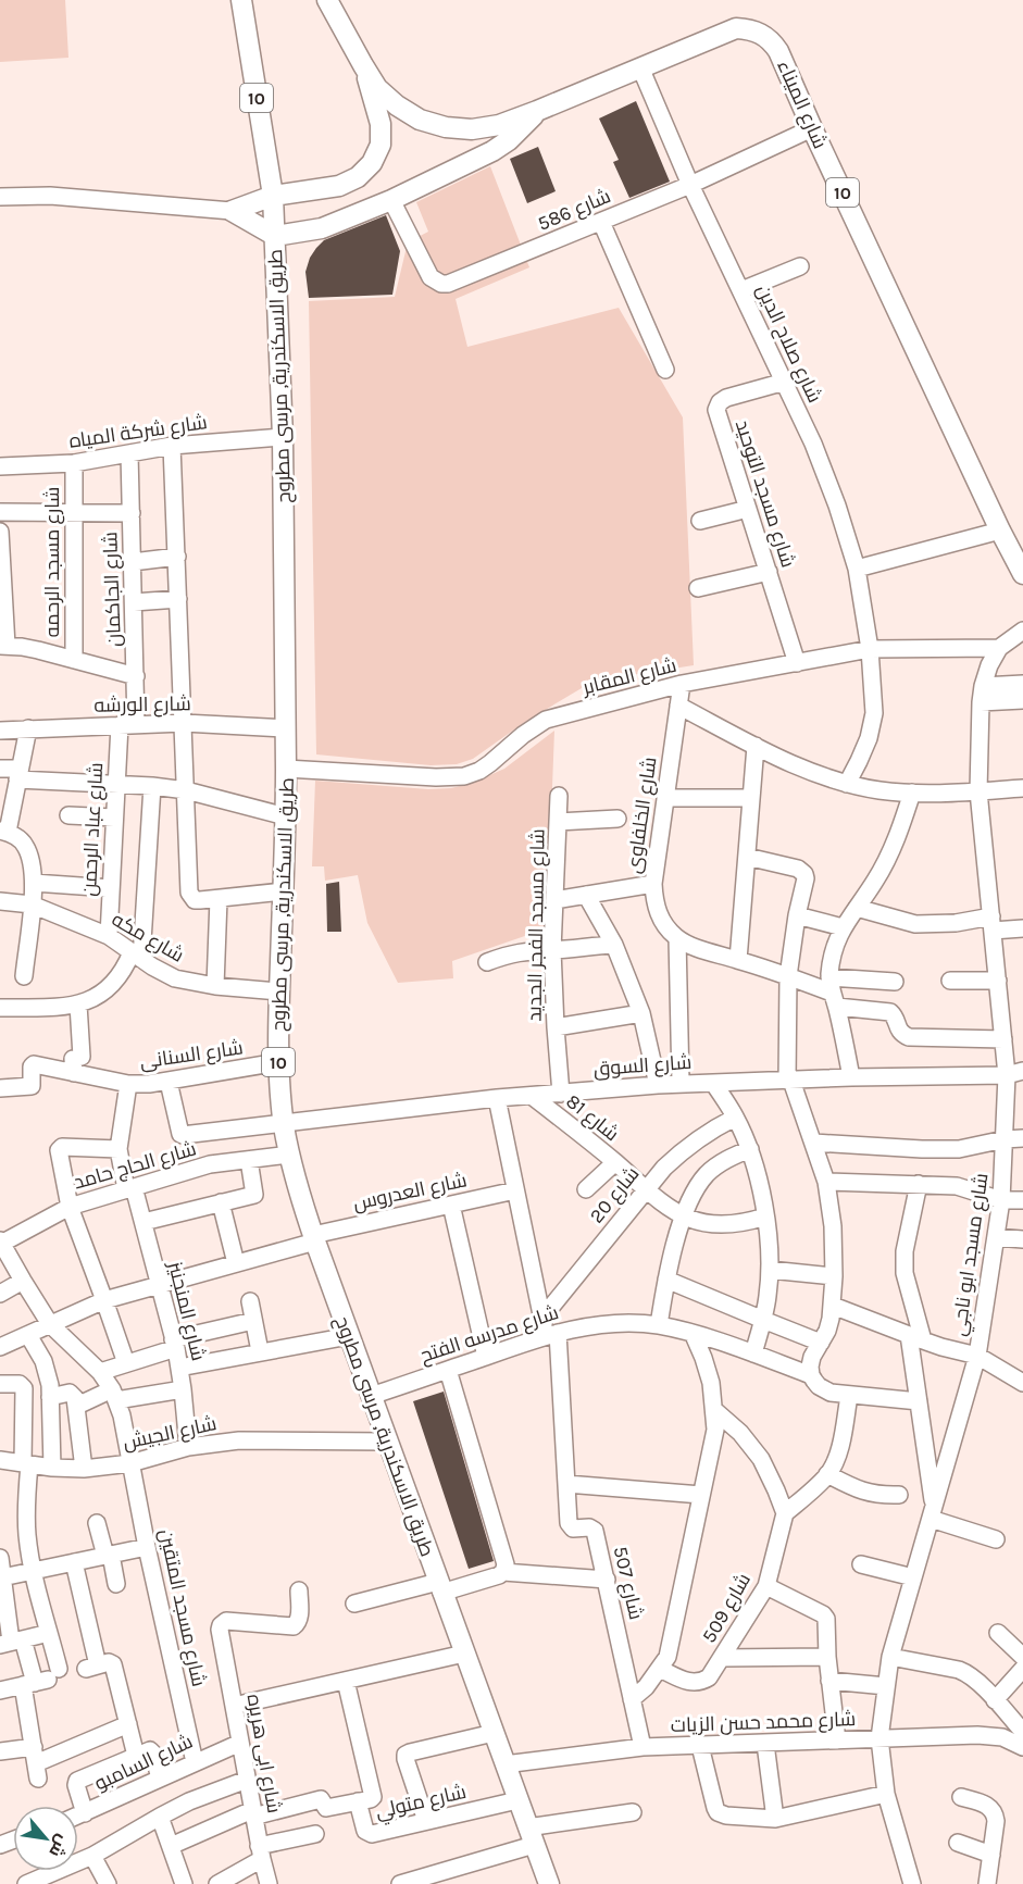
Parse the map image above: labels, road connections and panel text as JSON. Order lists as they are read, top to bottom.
{
  "streets": {
    "main road": ["10", "شارع الميناء", "طريق الاسكندرية, مرسى مطروح"],
    "street": [
      "شارع 586",
      "شارع صلاح الدين",
      "شارع شركة المياه",
      "شارع مسجد التوحيد",
      "شارع مسجد الرحمه",
      "شارع الجاكمان",
      "شارع المقابر",
      "شارع الورشه",
      "شارع الخلفاوى",
      "شارع عباد الرحمن",
      "شارع مسجد الفجر الجديد",
      "شارع مكه",
      "شارع السنانى",
      "شارع السوق",
      "شارع 81",
      "شارع الحاج حامد",
      "شارع العدروس",
      "شارع 20",
      "شارع مسجد ابو ناجي",
      "شارع المنجنيز",
      "شارع مدرسه الفتح",
      "شارع الجيش",
      "شارع 507",
      "شارع مسجد المتقين",
      "شارع 509",
      "شارع محمد حسن الزيات",
      "شارع ابى هريره",
      "شارع السامبو",
      "شارع متولي"
    ]
  },
  "crossings": [
    ["10", "شارع الميناء"],
    ["10", "شارع 586"],
    ["10", "طريق الاسكندرية, مرسى مطروح"],
    ["شارع الميناء", "شارع 586"],
    ["شارع الميناء", "شارع صلاح الدين"],
    ["شارع 586", "شارع صلاح الدين"],
    ["شارع صلاح الدين", "شارع مسجد التوحيد"],
    ["شارع صلاح الدين", "شارع المقابر"],
    ["طريق الاسكندرية, مرسى مطروح", "شارع شركة المياه"],
    ["طريق الاسكندرية, مرسى مطروح", "شارع المقابر"],
    ["طريق الاسكندرية, مرسى مطروح", "شارع الورشه"],
    ["طريق الاسكندرية, مرسى مطروح", "شارع مكه"],
    ["طريق الاسكندرية, مرسى مطروح", "شارع السنانى"],
    ["طريق الاسكندرية, مرسى مطروح", "شارع السوق"],
    ["طريق الاسكندرية, مرسى مطروح", "شارع الحاج حامد"],
    ["طريق الاسكندرية, مرسى مطروح", "شارع العدروس"],
    ["طريق الاسكندرية, مرسى مطروح", "شارع مدرسه الفتح"],
    ["طريق الاسكندرية, مرسى مطروح", "شارع الجيش"],
    ["طريق الاسكندرية, مرسى مطروح", "شارع محمد حسن الزيات"],
    ["طريق الاسكندرية, مرسى مطروح", "شارع متولي"],
    ["شارع شركة المياه", "شارع مسجد الرحمه"],
    ["شارع شركة المياه", "شارع الجاكمان"],
    ["شارع مسجد التوحيد", "شارع المقابر"],
    ["شارع الجاكمان", "شارع الورشه"],
    ["شارع الجاكمان", "شارع عباد الرحمن"],
    ["شارع المقابر", "شارع الخلفاوى"],
    ["شارع المقابر", "شارع مسجد ابو ناجي"],
    ["شارع الورشه", "شارع عباد الرحمن"],
    ["شارع عباد الرحمن", "شارع مكه"],
    ["شارع مسجد الفجر الجديد", "شارع السوق"],
    ["شارع السنانى", "شارع السوق"],
    ["شارع السنانى", "شارع المنجنيز"],
    ["شارع السوق", "شارع 81"],
    ["شارع السوق", "شارع مسجد ابو ناجي"],
    ["شارع السوق", "شارع 507"],
    ["شارع 81", "شارع 20"],
    ["شارع الحاج حامد", "شارع المنجنيز"],
    ["شارع الحاج حامد", "شارع مسجد المتقين"],
    ["شارع العدروس", "شارع المنجنيز"],
    ["شارع العدروس", "شارع 507"],
    ["شارع العدروس", "شارع مسجد المتقين"],
    ["شارع 20", "شارع 507"],
    ["شارع مسجد ابو ناجي", "شارع محمد حسن الزيات"],
    ["شارع المنجنيز", "شارع الجيش"],
    ["شارع مدرسه الفتح", "شارع 507"],
    ["شارع الجيش", "شارع مسجد المتقين"],
    ["شارع 507", "شارع محمد حسن الزيات"],
    ["شارع مسجد المتقين", "شارع السامبو"],
    ["شارع ابى هريره", "شارع السامبو"]
  ],
  "north": "bottom right"
}
